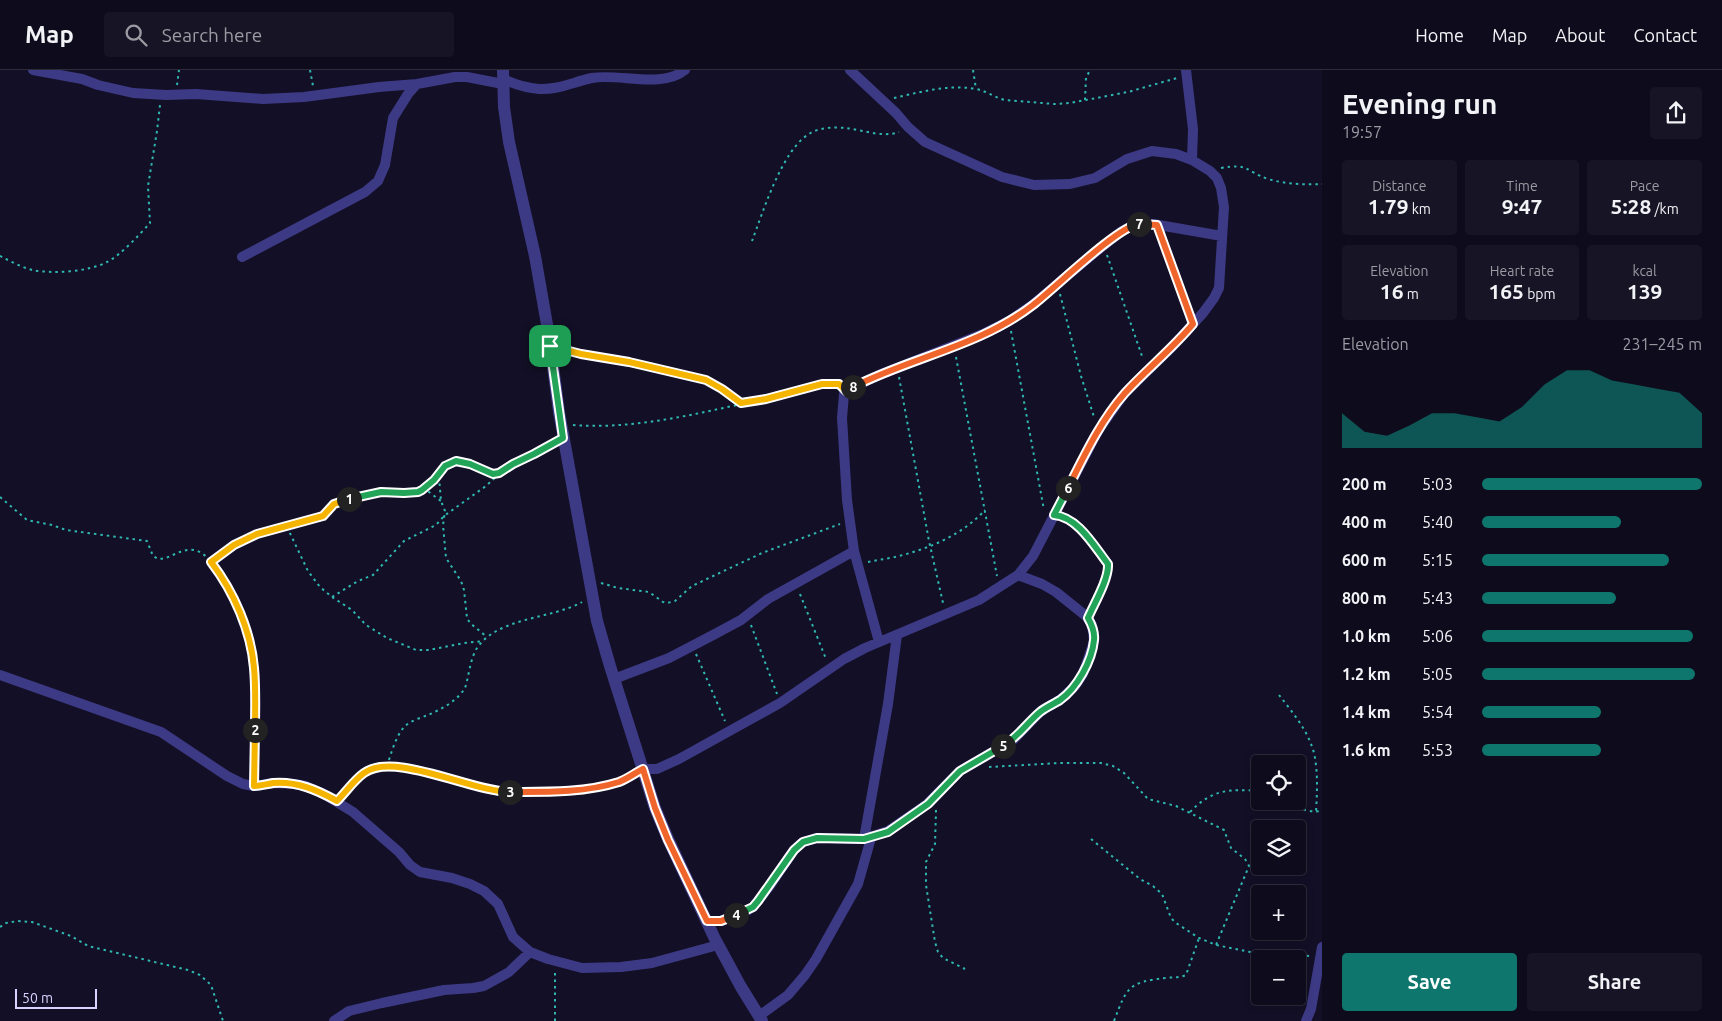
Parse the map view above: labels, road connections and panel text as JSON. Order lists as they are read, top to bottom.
{
  "scale_bar": "50 m",
  "page": {
    "header": "Map",
    "search": "Search here",
    "nav": [
      "Home",
      "Map",
      "About",
      "Contact"
    ],
    "heading": ["Evening run", "19:57"],
    "stats": [
      ["Distance", "1.79 km"],
      ["Time", "9:47"],
      ["Pace", "5:28 /km"],
      ["Elevation", "16 m"],
      ["Heart rate", "165 bpm"],
      ["kcal", "139"]
    ],
    "pins": [
      "7",
      "8",
      "6",
      "1",
      "2",
      "5",
      "3",
      "4"
    ],
    "chart": ["Elevation", "231–245 m"],
    "list": [
      {
        "name": "200 m",
        "note": "5:03"
      },
      {
        "name": "400 m",
        "note": "5:40"
      },
      {
        "name": "600 m",
        "note": "5:15"
      },
      {
        "name": "800 m",
        "note": "5:43"
      },
      {
        "name": "1.0 km",
        "note": "5:06"
      },
      {
        "name": "1.2 km",
        "note": "5:05"
      },
      {
        "name": "1.4 km",
        "note": "5:54"
      },
      {
        "name": "1.6 km",
        "note": "5:53"
      }
    ],
    "map_buttons": ["+", "−"],
    "buttons": ["Save", "Share"],
    "scale": "50 m"
  }
}
